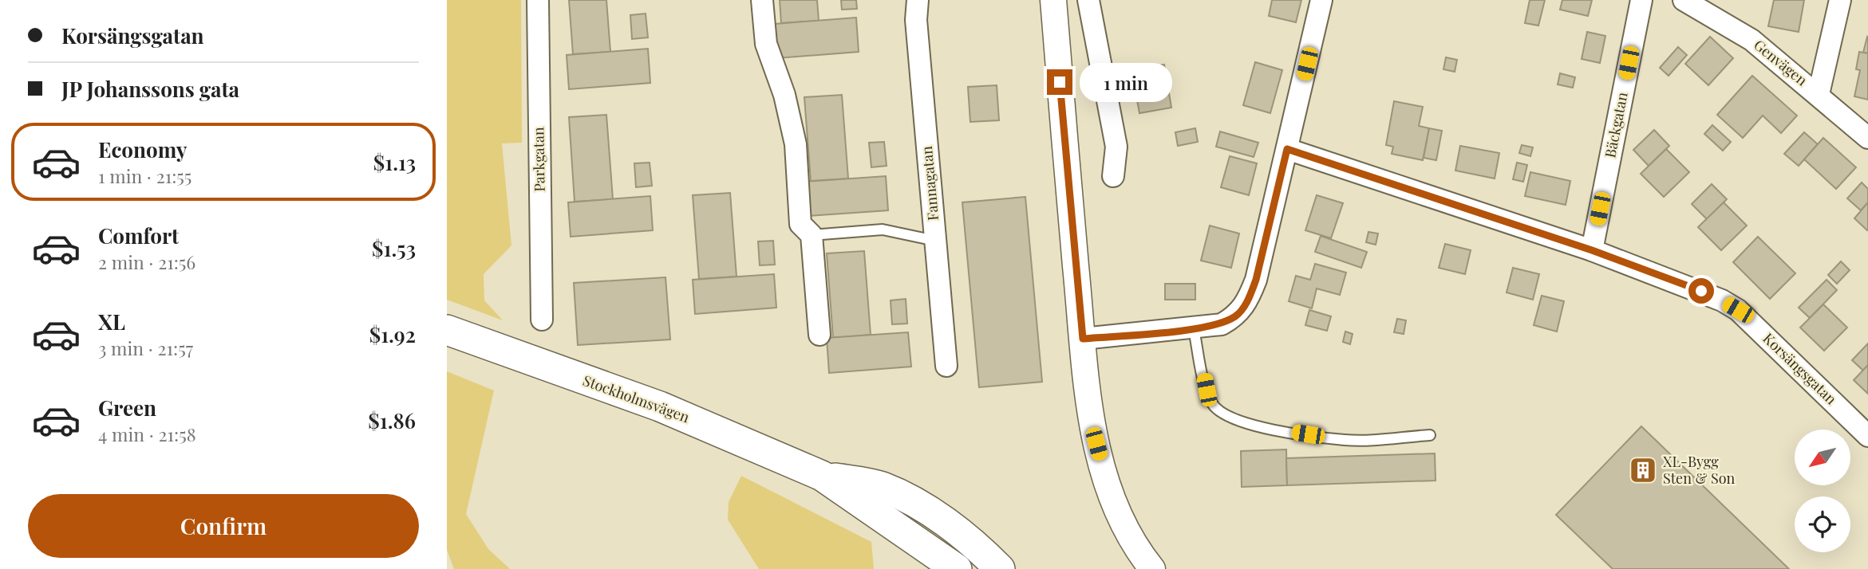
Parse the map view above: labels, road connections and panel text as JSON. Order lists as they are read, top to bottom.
{
  "streets": {
    "main road": ["Stockholmsvägen"],
    "street": [
      "Genvägen",
      "Bäckgatan",
      "Parkgatan",
      "Fannagatan",
      "Korsängsgatan"
    ]
  },
  "crossings": [
    ["Bäckgatan", "Korsängsgatan"]
  ],
  "places": {
    "building": ["XL-Bygg Sten & Son"]
  },
  "north": "bottom left",
  "page": {
    "banner": ["Korsängsgatan", "JP Johanssons gata"],
    "bubble": "1 min",
    "list": [
      {
        "name": "Economy",
        "note": "1 min · 21:55",
        "value": "$1.13"
      },
      {
        "name": "Comfort",
        "note": "2 min · 21:56",
        "value": "$1.53"
      },
      {
        "name": "XL",
        "note": "3 min · 21:57",
        "value": "$1.92"
      },
      {
        "name": "Green",
        "note": "4 min · 21:58",
        "value": "$1.86"
      }
    ],
    "buttons": "Confirm"
  }
}
